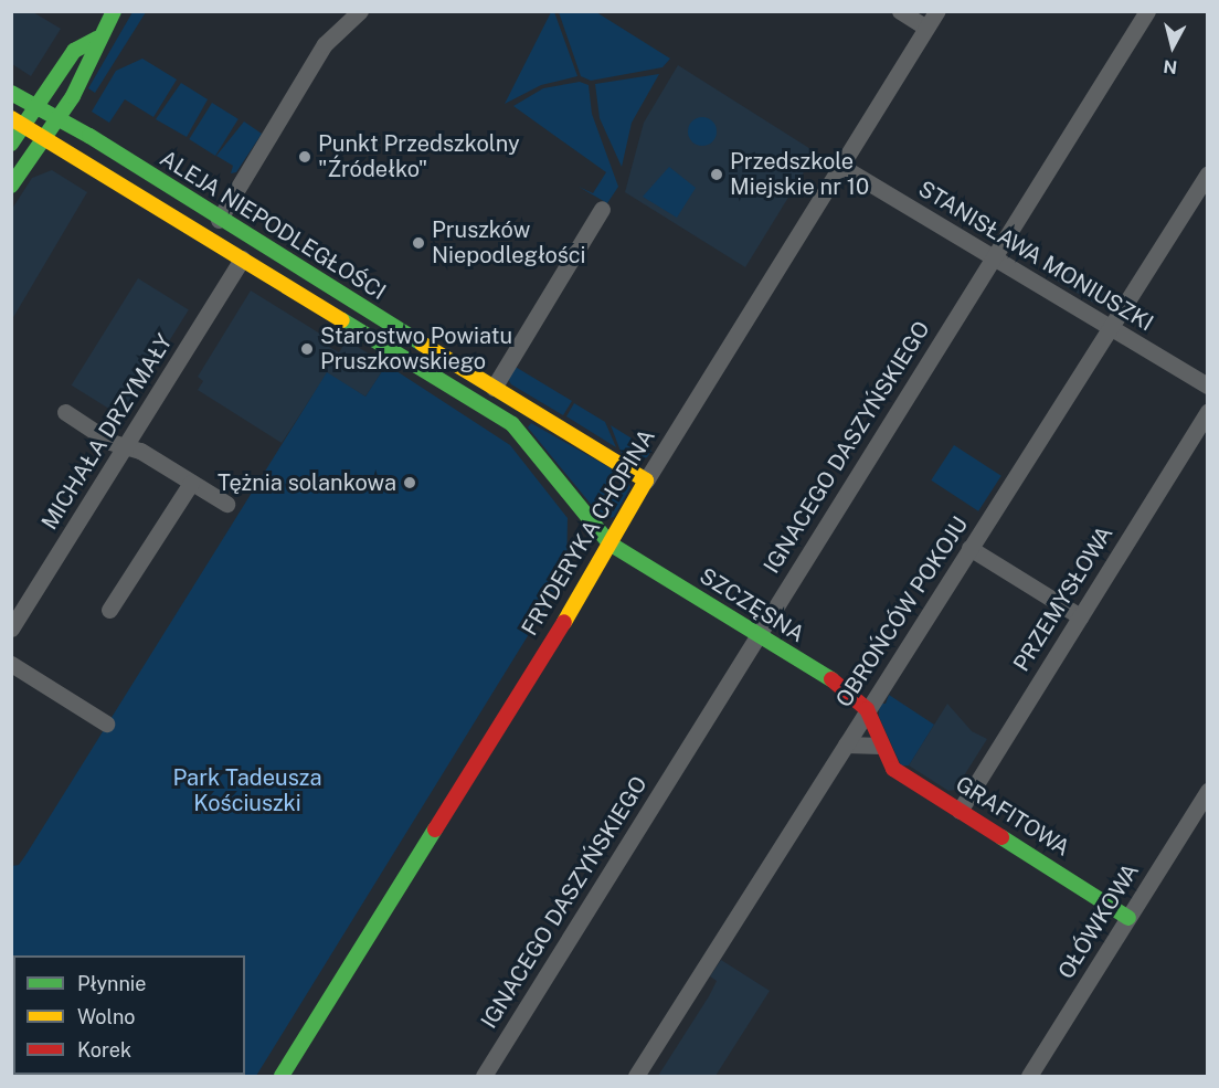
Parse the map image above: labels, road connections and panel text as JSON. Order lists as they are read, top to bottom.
{
  "streets": {
    "street": [
      "ALEJA NIEPODLEGŁOŚCI",
      "STANISŁAWA MONIUSZKI",
      "MICHAŁA DRZYMAŁY",
      "IGNACEGO DASZYŃSKIEGO",
      "FRYDERYKA CHOPINA",
      "PRZEMYSŁOWA",
      "SZCZĘSNA",
      "OBROŃCÓW POKOJU",
      "GRAFITOWA",
      "OŁÓWKOWA"
    ]
  },
  "crossings": [
    ["ALEJA NIEPODLEGŁOŚCI", "MICHAŁA DRZYMAŁY"],
    ["ALEJA NIEPODLEGŁOŚCI", "FRYDERYKA CHOPINA"],
    ["ALEJA NIEPODLEGŁOŚCI", "SZCZĘSNA"],
    ["STANISŁAWA MONIUSZKI", "IGNACEGO DASZYŃSKIEGO"],
    ["STANISŁAWA MONIUSZKI", "FRYDERYKA CHOPINA"],
    ["STANISŁAWA MONIUSZKI", "OBROŃCÓW POKOJU"],
    ["IGNACEGO DASZYŃSKIEGO", "SZCZĘSNA"],
    ["FRYDERYKA CHOPINA", "SZCZĘSNA"],
    ["PRZEMYSŁOWA", "GRAFITOWA"],
    ["SZCZĘSNA", "OBROŃCÓW POKOJU"],
    ["SZCZĘSNA", "GRAFITOWA"],
    ["OBROŃCÓW POKOJU", "GRAFITOWA"],
    ["GRAFITOWA", "OŁÓWKOWA"]
  ],
  "parks": ["Park Tadeusza Kościuszki"],
  "places": [
    "Punkt Przedszkolny \"Źródełko\"",
    "Przedszkole Miejskie nr 10",
    "Pruszków Niepodległości",
    "Starostwo Powiatu Pruszkowskiego",
    "Tężnia solankowa"
  ],
  "legend": ["Płynnie", "Wolno", "Korek"],
  "north": "bottom"
}
